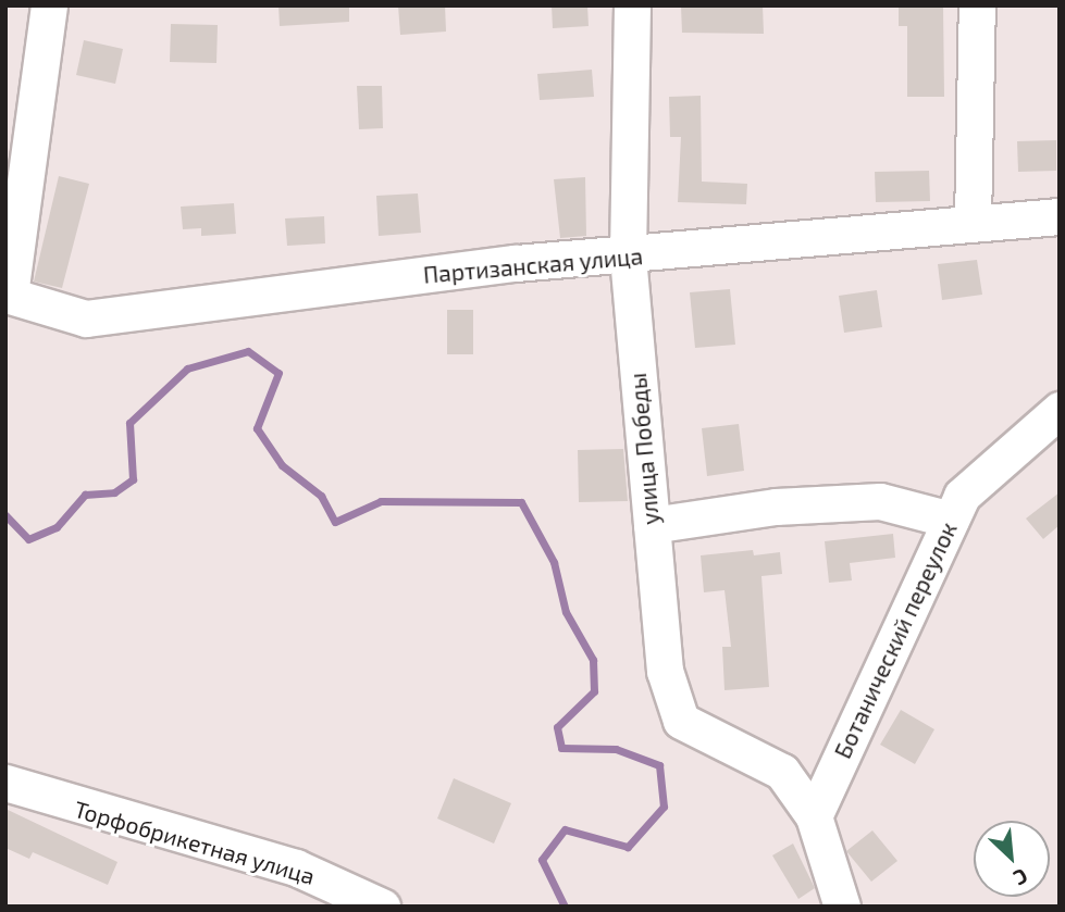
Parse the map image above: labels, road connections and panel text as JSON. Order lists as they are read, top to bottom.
{
  "streets": {
    "street": [
      "Партизанская улица",
      "улица Победы",
      "Ботанический переулок",
      "Торфобрикетная улица"
    ]
  },
  "crossings": [
    ["Партизанская улица", "улица Победы"],
    ["улица Победы", "Ботанический переулок"]
  ],
  "north": "bottom right"
}
